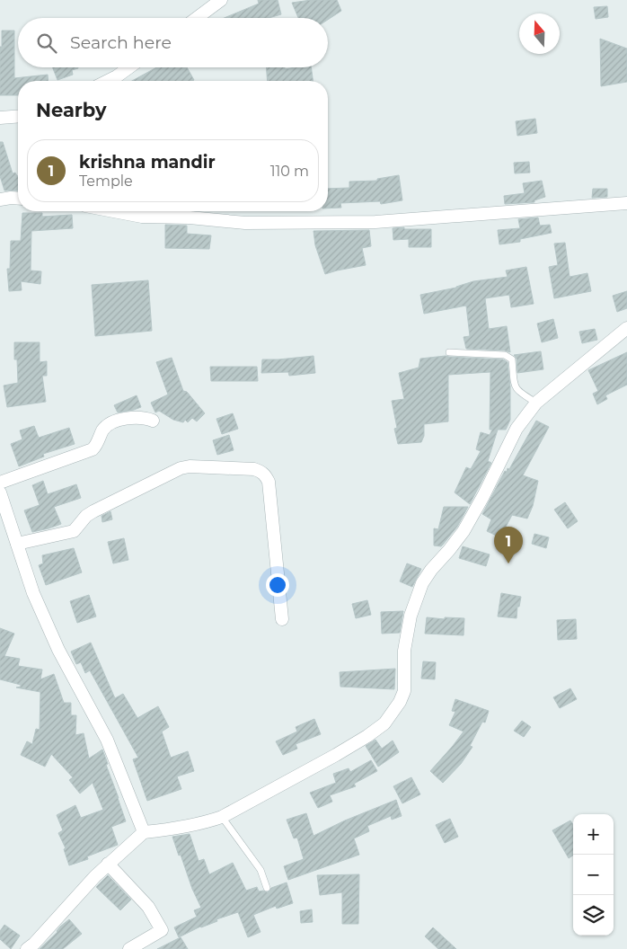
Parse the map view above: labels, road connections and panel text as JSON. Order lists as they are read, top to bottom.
{
  "north": "top",
  "page": {
    "search": "Search here",
    "heading": "Nearby",
    "list": [
      {
        "mark": "1",
        "name": "krishna mandir",
        "note": "Temple",
        "value": "110 m"
      }
    ],
    "pins": "1",
    "map_buttons": ["+", "−"]
  }
}
